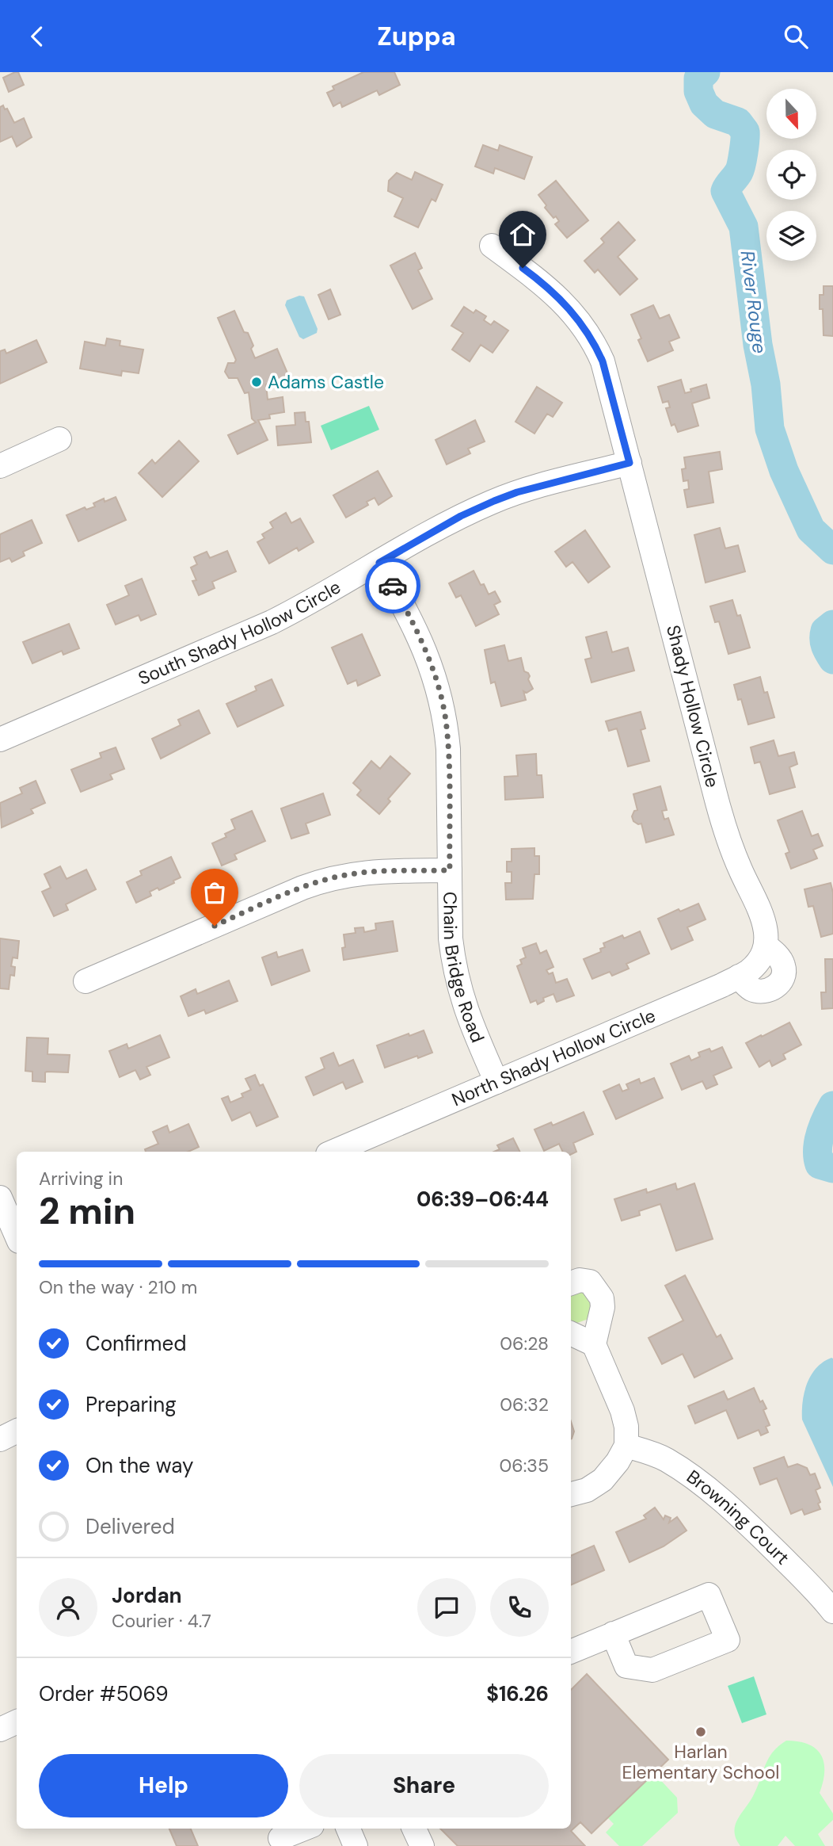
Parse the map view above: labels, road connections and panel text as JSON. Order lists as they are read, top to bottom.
{
  "streets": {
    "street": [
      "South Shady Hollow Circle",
      "Shady Hollow Circle",
      "Chain Bridge Road",
      "North Shady Hollow Circle",
      "Browning Court"
    ]
  },
  "crossings": [
    ["South Shady Hollow Circle", "Shady Hollow Circle"],
    ["South Shady Hollow Circle", "Chain Bridge Road"],
    ["Shady Hollow Circle", "North Shady Hollow Circle"],
    ["Chain Bridge Road", "North Shady Hollow Circle"]
  ],
  "water": ["River Rouge"],
  "places": ["Adams Castle", "Harlan Elementary School"],
  "north": "bottom",
  "page": {
    "header": "Zuppa",
    "heading": ["2 min", "Arriving in", "06:39–06:44"],
    "panel": [
      "Jordan",
      "Courier · 4.7",
      "Order #5069",
      "$16.26"
    ],
    "bar": "On the way · 210 m",
    "list": [
      ["Confirmed", "06:28"],
      ["Preparing", "06:32"],
      ["On the way", "06:35"],
      "Delivered"
    ],
    "buttons": ["Help", "Share"]
  }
}
